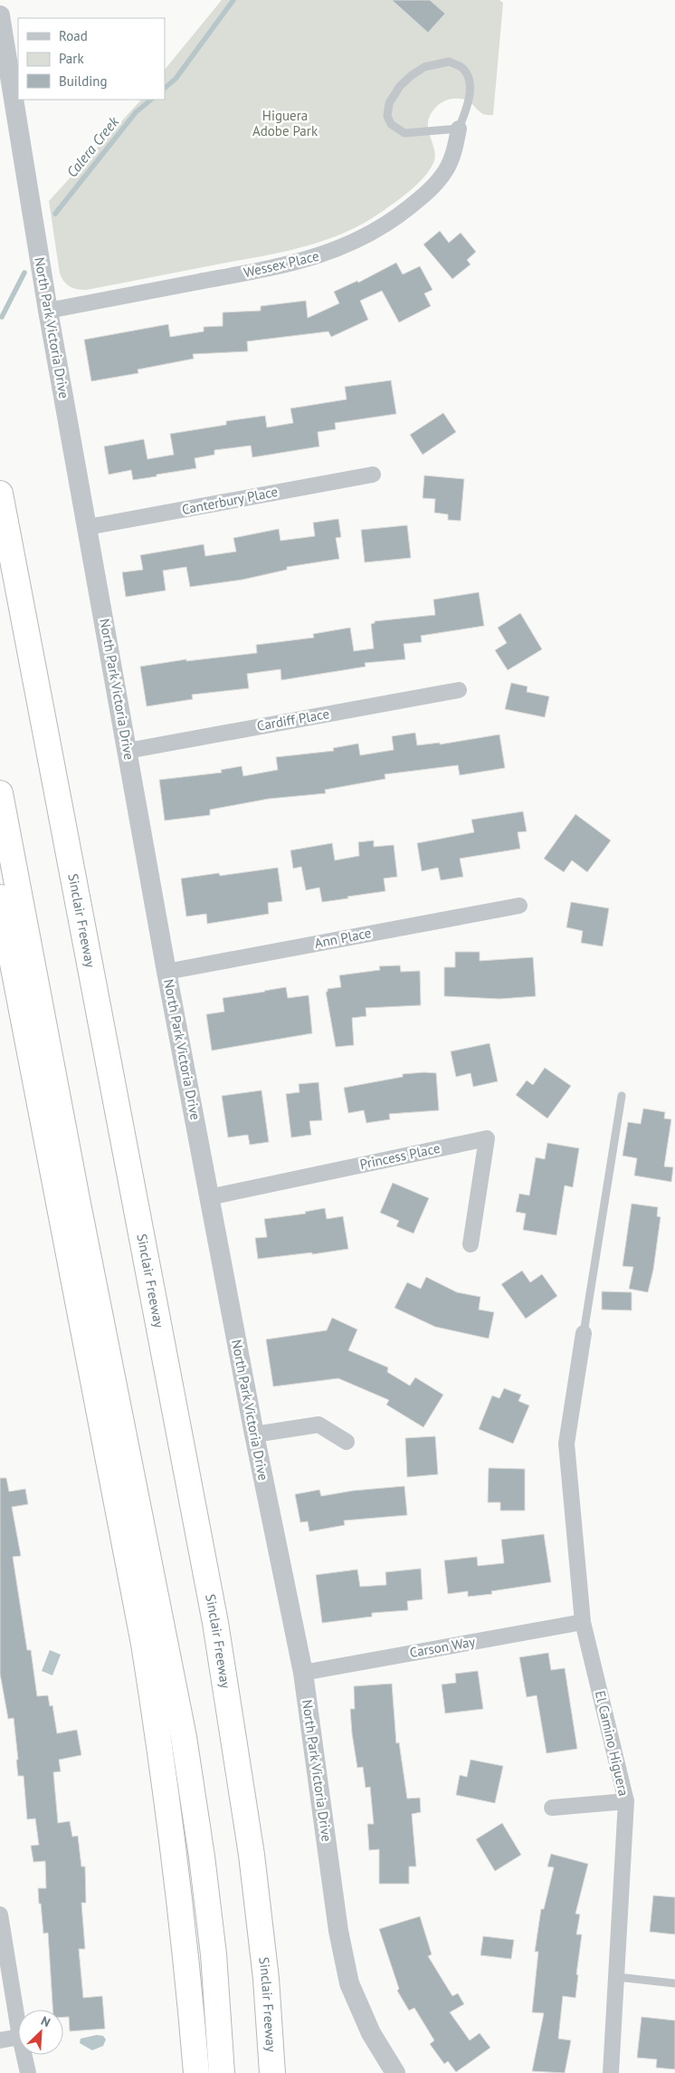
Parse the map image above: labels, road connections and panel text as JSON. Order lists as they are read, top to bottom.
{
  "streets": {
    "highway": ["Sinclair Freeway"],
    "street": [
      "Wessex Place",
      "North Park Victoria Drive",
      "Canterbury Place",
      "Cardiff Place",
      "Ann Place",
      "Princess Place",
      "Carson Way",
      "El Camino Higuera"
    ]
  },
  "crossings": [
    ["Wessex Place", "North Park Victoria Drive"],
    ["North Park Victoria Drive", "Canterbury Place"],
    ["North Park Victoria Drive", "Cardiff Place"],
    ["North Park Victoria Drive", "Ann Place"],
    ["North Park Victoria Drive", "Princess Place"],
    ["North Park Victoria Drive", "Carson Way"],
    ["Carson Way", "El Camino Higuera"]
  ],
  "water": ["Calera Creek"],
  "parks": ["Higuera Adobe Park"],
  "legend": ["Road", "Park", "Building"],
  "north": "top right"
}
